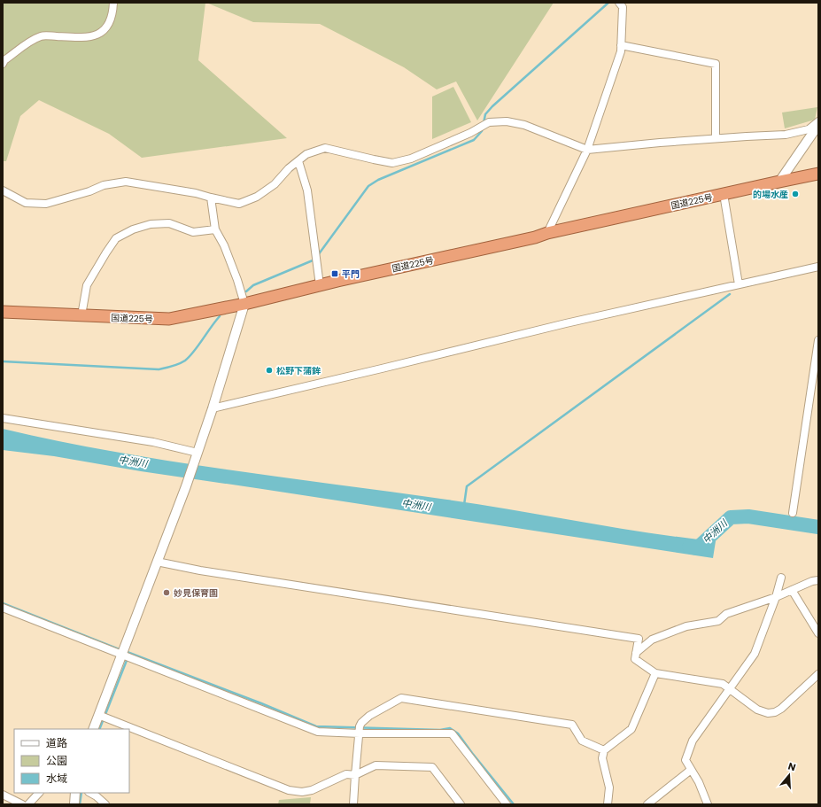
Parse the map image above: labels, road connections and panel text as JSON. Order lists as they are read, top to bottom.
{
  "streets": {
    "highway": ["国道225号"]
  },
  "water": ["中洲川"],
  "places": {
    "other": ["的場水産", "松野下蒲鉾", "妙見保育園"],
    "transit": ["平門"]
  },
  "legend": ["道路", "公園", "水域"],
  "north": "top"
}
